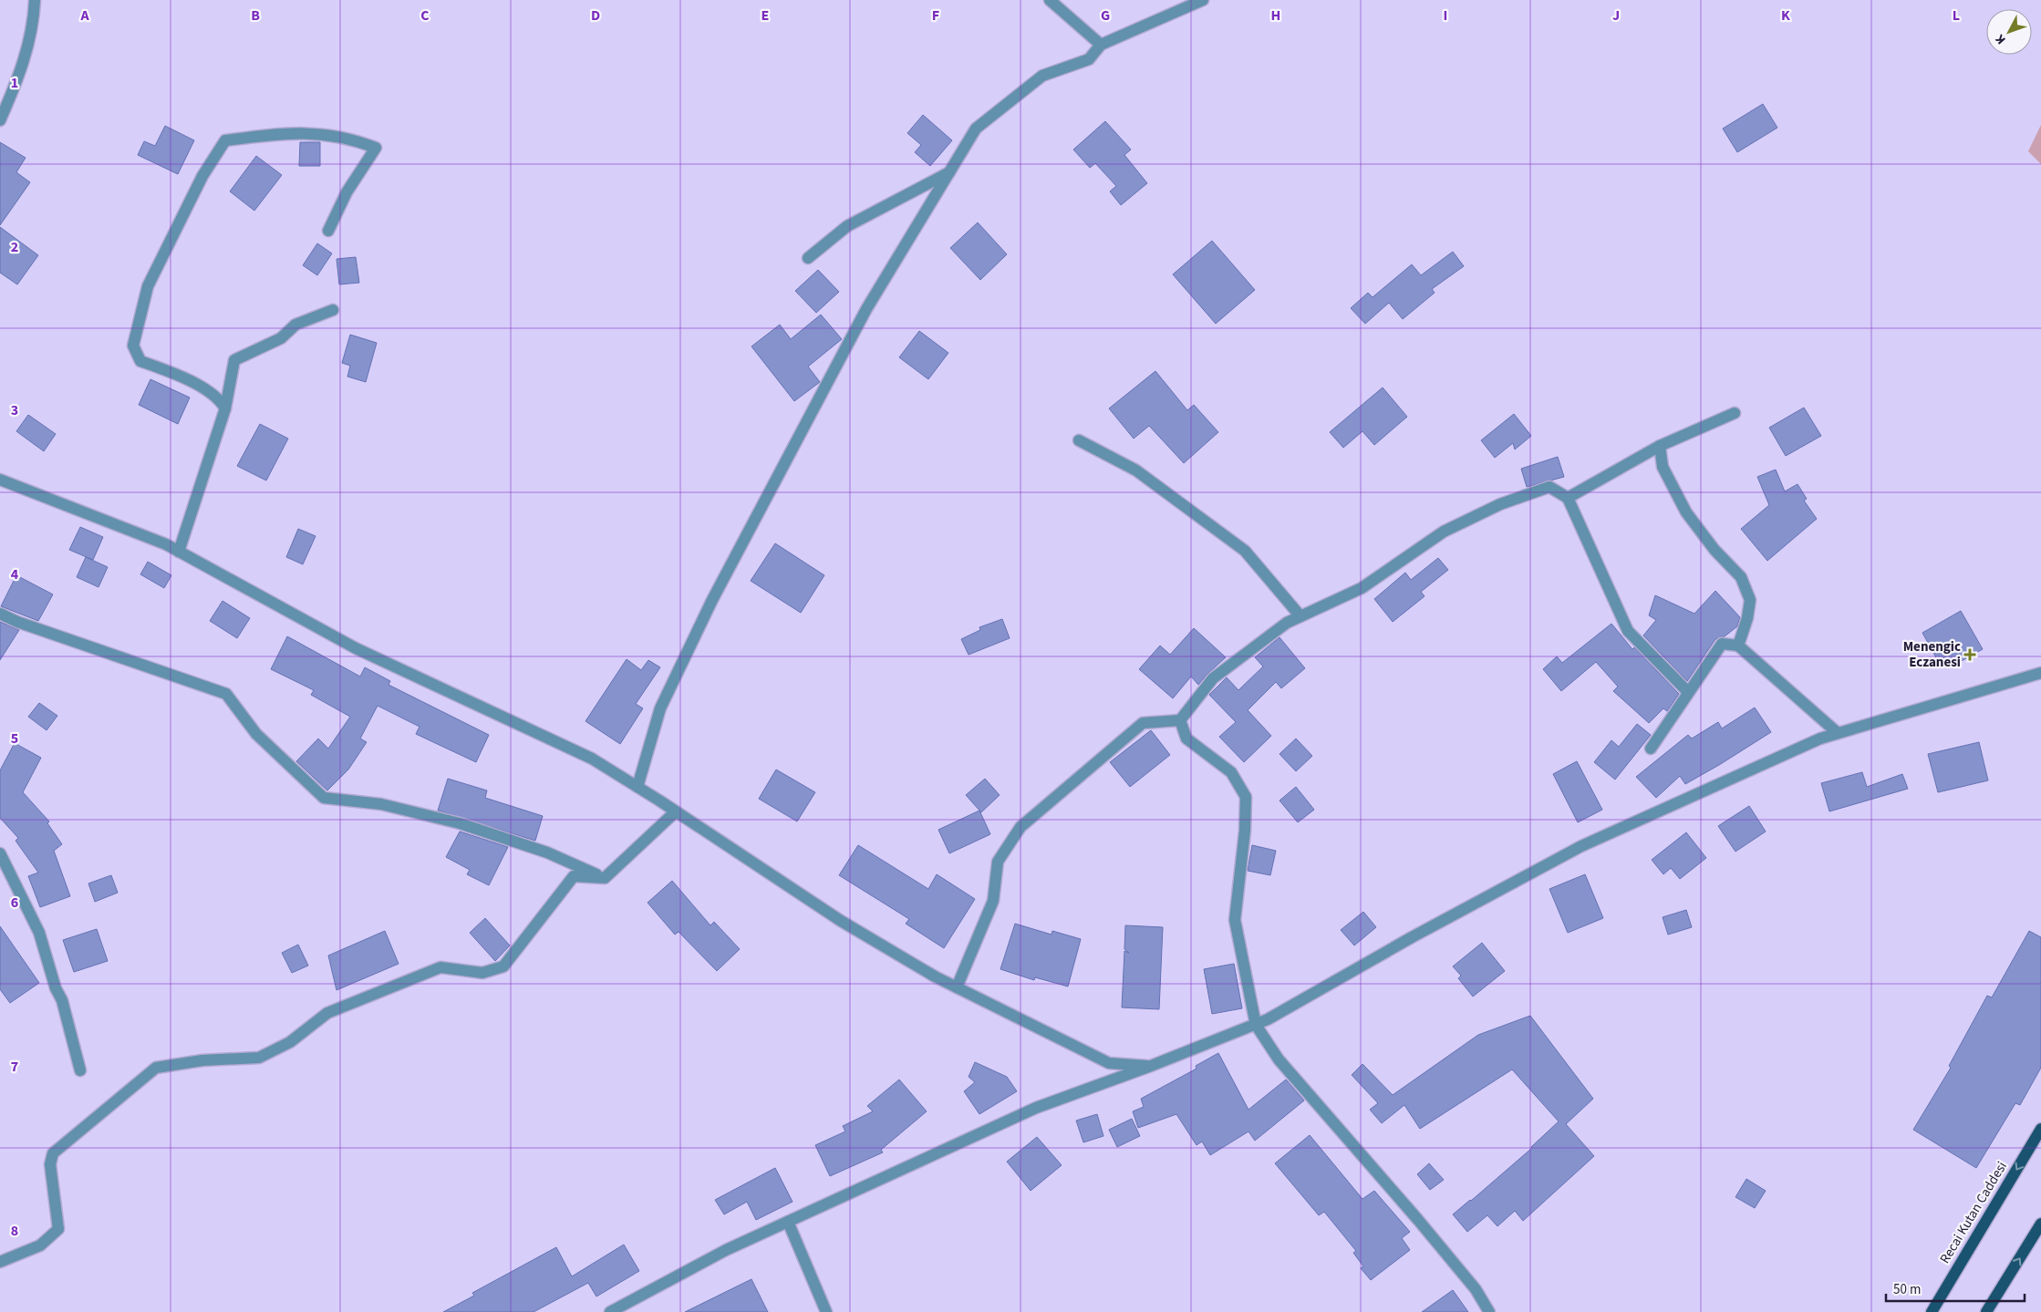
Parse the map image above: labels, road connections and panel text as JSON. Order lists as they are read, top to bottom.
{
  "streets": {
    "main road": ["Recai Kutan Caddesi"]
  },
  "places": {
    "health": ["Menengic Eczanesi"]
  },
  "scale_bar": "50 m",
  "north": "bottom left",
  "grid": {
    "columns": [
      "A",
      "B",
      "C",
      "D",
      "E",
      "F",
      "G",
      "H",
      "I",
      "J",
      "K",
      "L"
    ],
    "rows": [
      "1",
      "2",
      "3",
      "4",
      "5",
      "6",
      "7",
      "8"
    ]
  }
}
